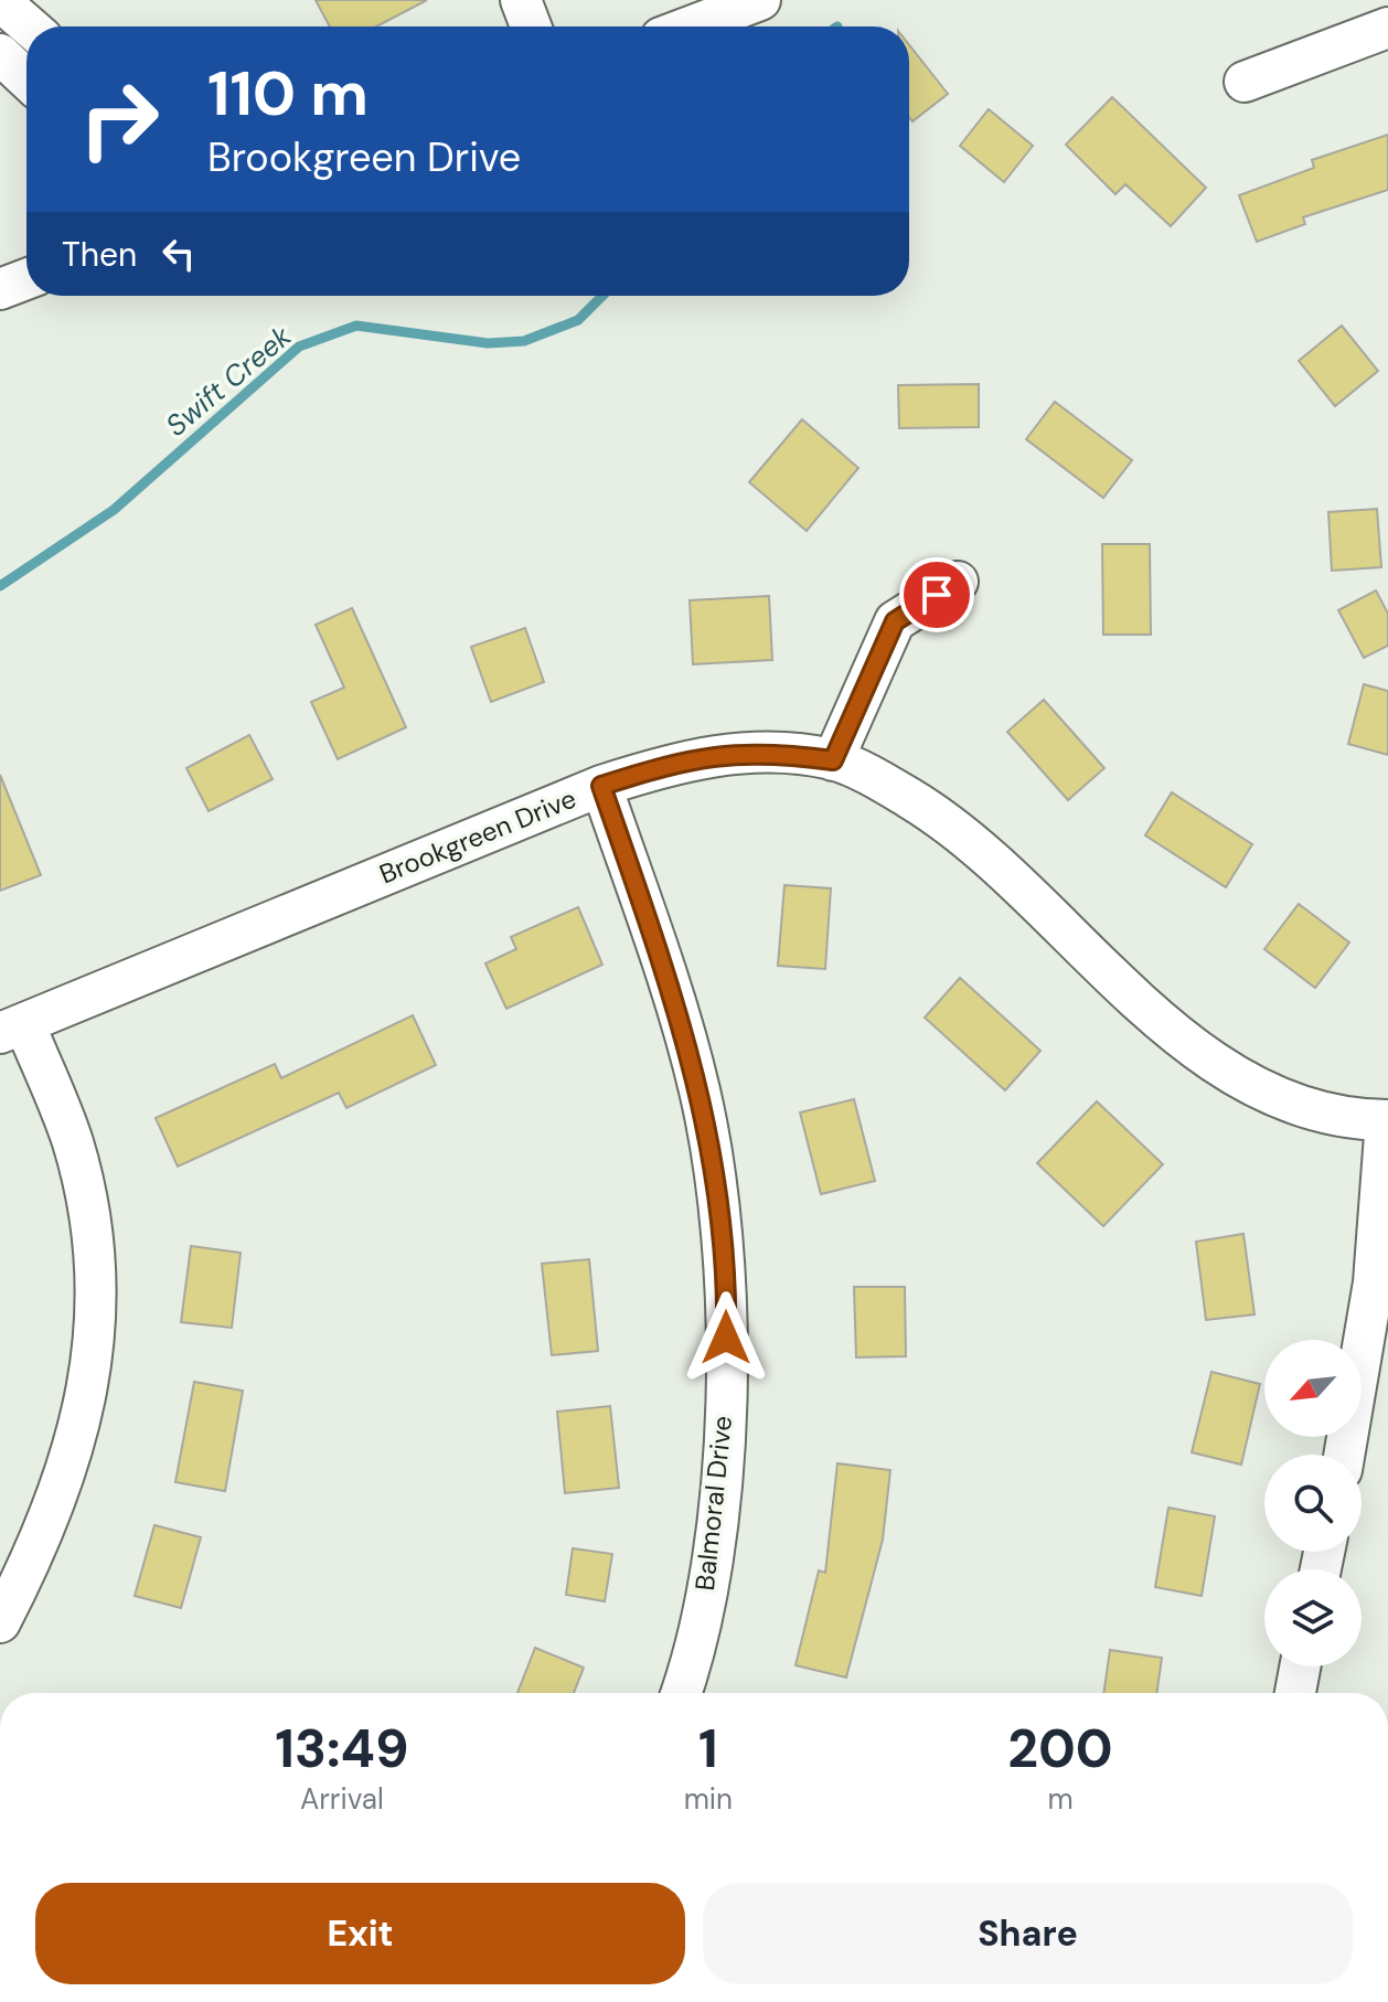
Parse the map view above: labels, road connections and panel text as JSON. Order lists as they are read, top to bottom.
{
  "streets": {
    "street": ["Brookgreen Drive", "Balmoral Drive"]
  },
  "crossings": [
    ["Brookgreen Drive", "Balmoral Drive"]
  ],
  "water": ["Swift Creek"],
  "north": "bottom left",
  "page": {
    "turn": ["110 m", "Brookgreen Drive"],
    "then": "Then",
    "eta": [
      "13:49",
      "Arrival",
      "1",
      "min",
      "200",
      "m"
    ],
    "buttons": ["Exit", "Share"]
  }
}
